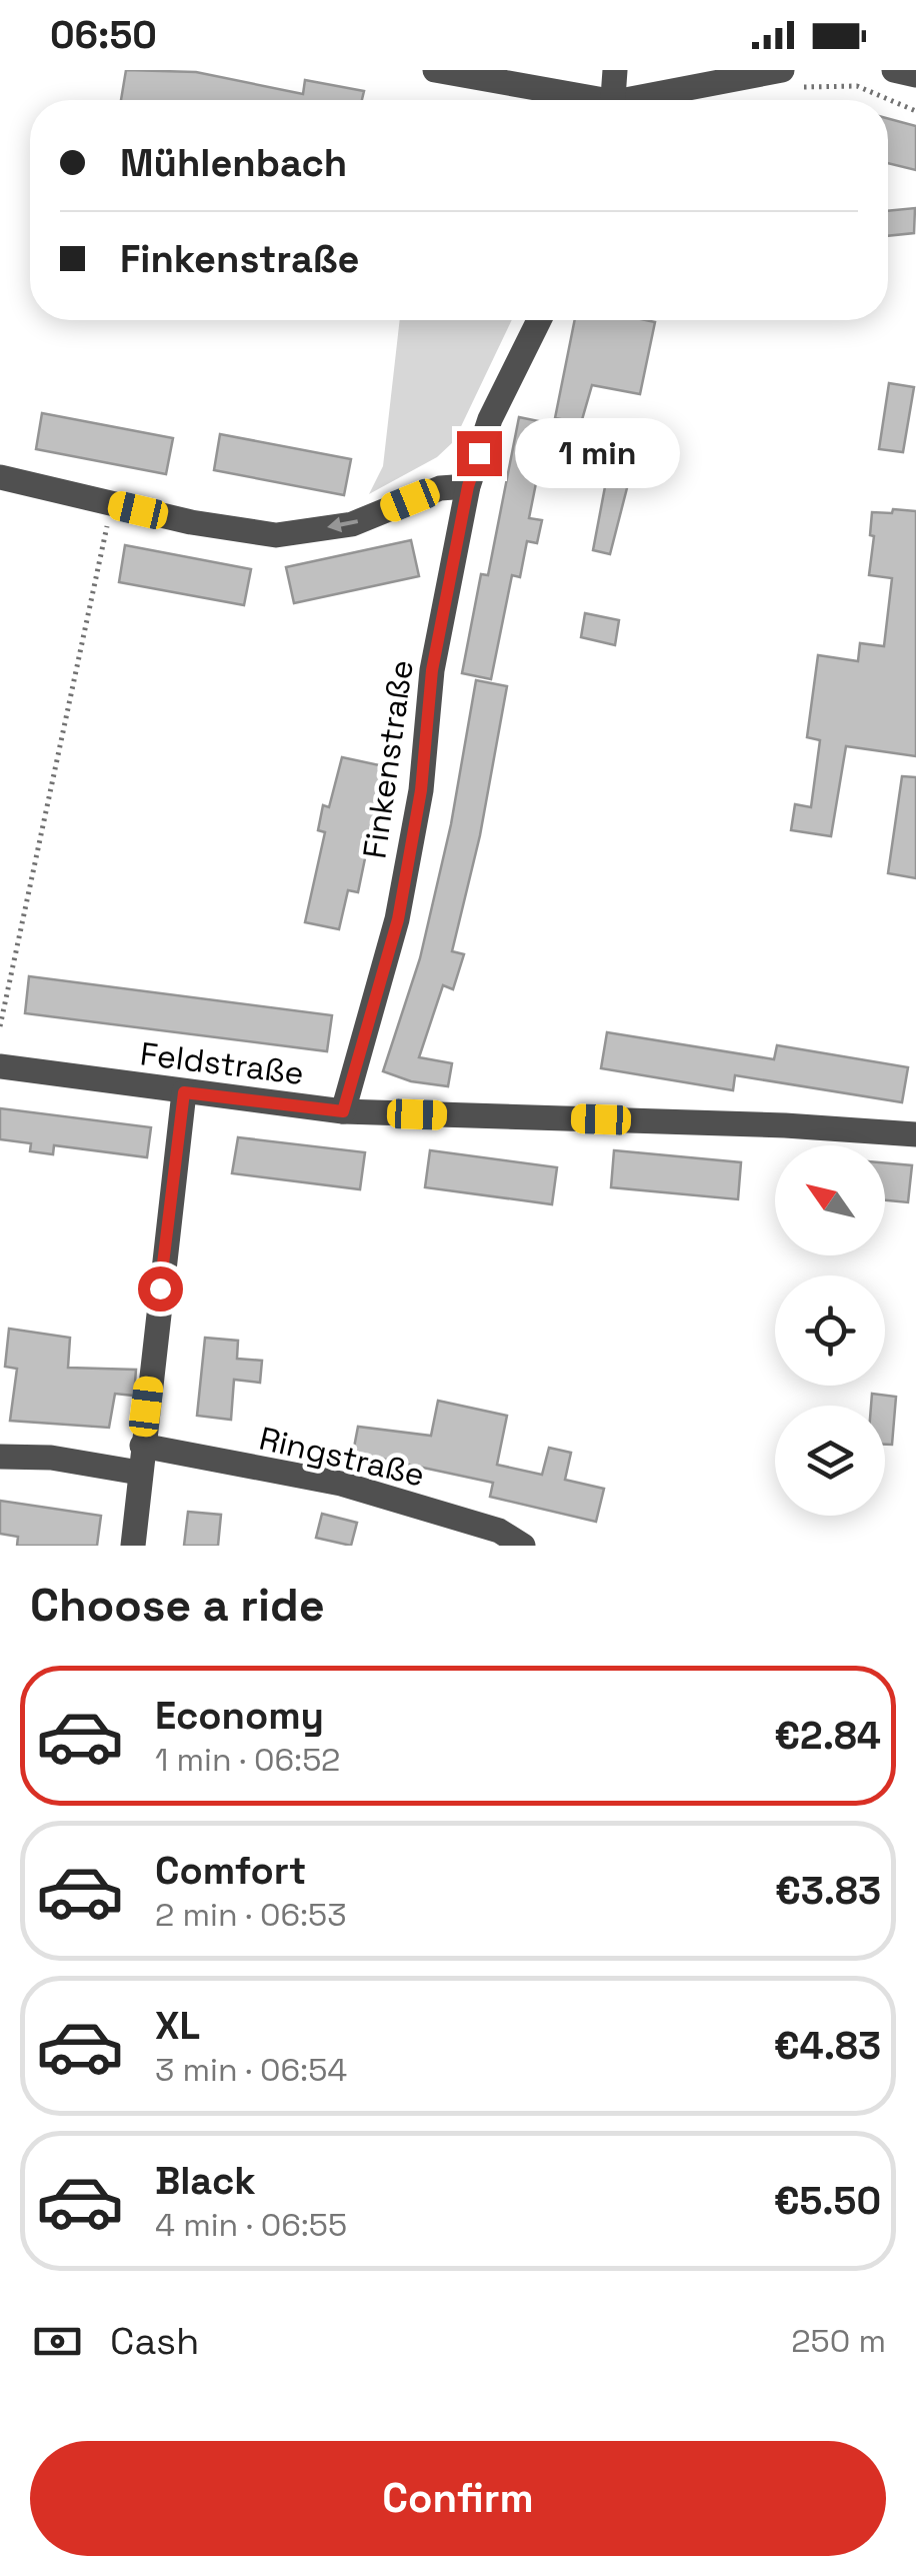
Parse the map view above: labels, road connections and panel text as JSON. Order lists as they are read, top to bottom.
{
  "streets": {
    "street": ["Finkenstraße", "Feldstraße", "Ringstraße"]
  },
  "crossings": [
    ["Finkenstraße", "Feldstraße"]
  ],
  "north": "top left",
  "page": {
    "status": "06:50",
    "banner": ["Mühlenbach", "Finkenstraße"],
    "bubble": "1 min",
    "heading": "Choose a ride",
    "list": [
      {
        "name": "Economy",
        "note": "1 min · 06:52",
        "value": "€2.84"
      },
      {
        "name": "Comfort",
        "note": "2 min · 06:53",
        "value": "€3.83"
      },
      {
        "name": "XL",
        "note": "3 min · 06:54",
        "value": "€4.83"
      },
      {
        "name": "Black",
        "note": "4 min · 06:55",
        "value": "€5.50"
      }
    ],
    "pay": ["Cash", "250 m"],
    "buttons": "Confirm"
  }
}
